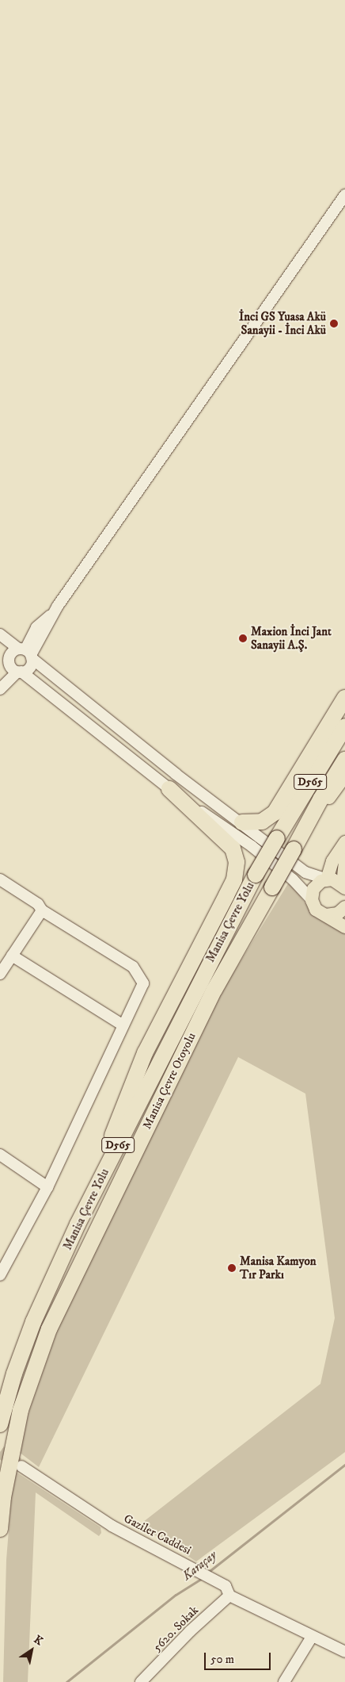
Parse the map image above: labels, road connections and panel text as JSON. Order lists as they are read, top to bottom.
{
  "streets": {
    "highway": ["D565", "Manisa Çevre Yolu", "Manisa Çevre Otoyolu"],
    "street": ["Gaziler Caddesi", "5620. Sokak"]
  },
  "crossings": [
    ["Manisa Çevre Yolu", "Manisa Çevre Otoyolu"],
    ["Gaziler Caddesi", "5620. Sokak"]
  ],
  "water": ["Karaçay"],
  "places": ["İnci GS Yuasa Akü Sanayii - İnci Akü", "Maxion İnci Jant Sanayii A.Ş.", "Manisa Kamyon Tır Parkı"],
  "scale_bar": "50 m",
  "north": "top right"
}
